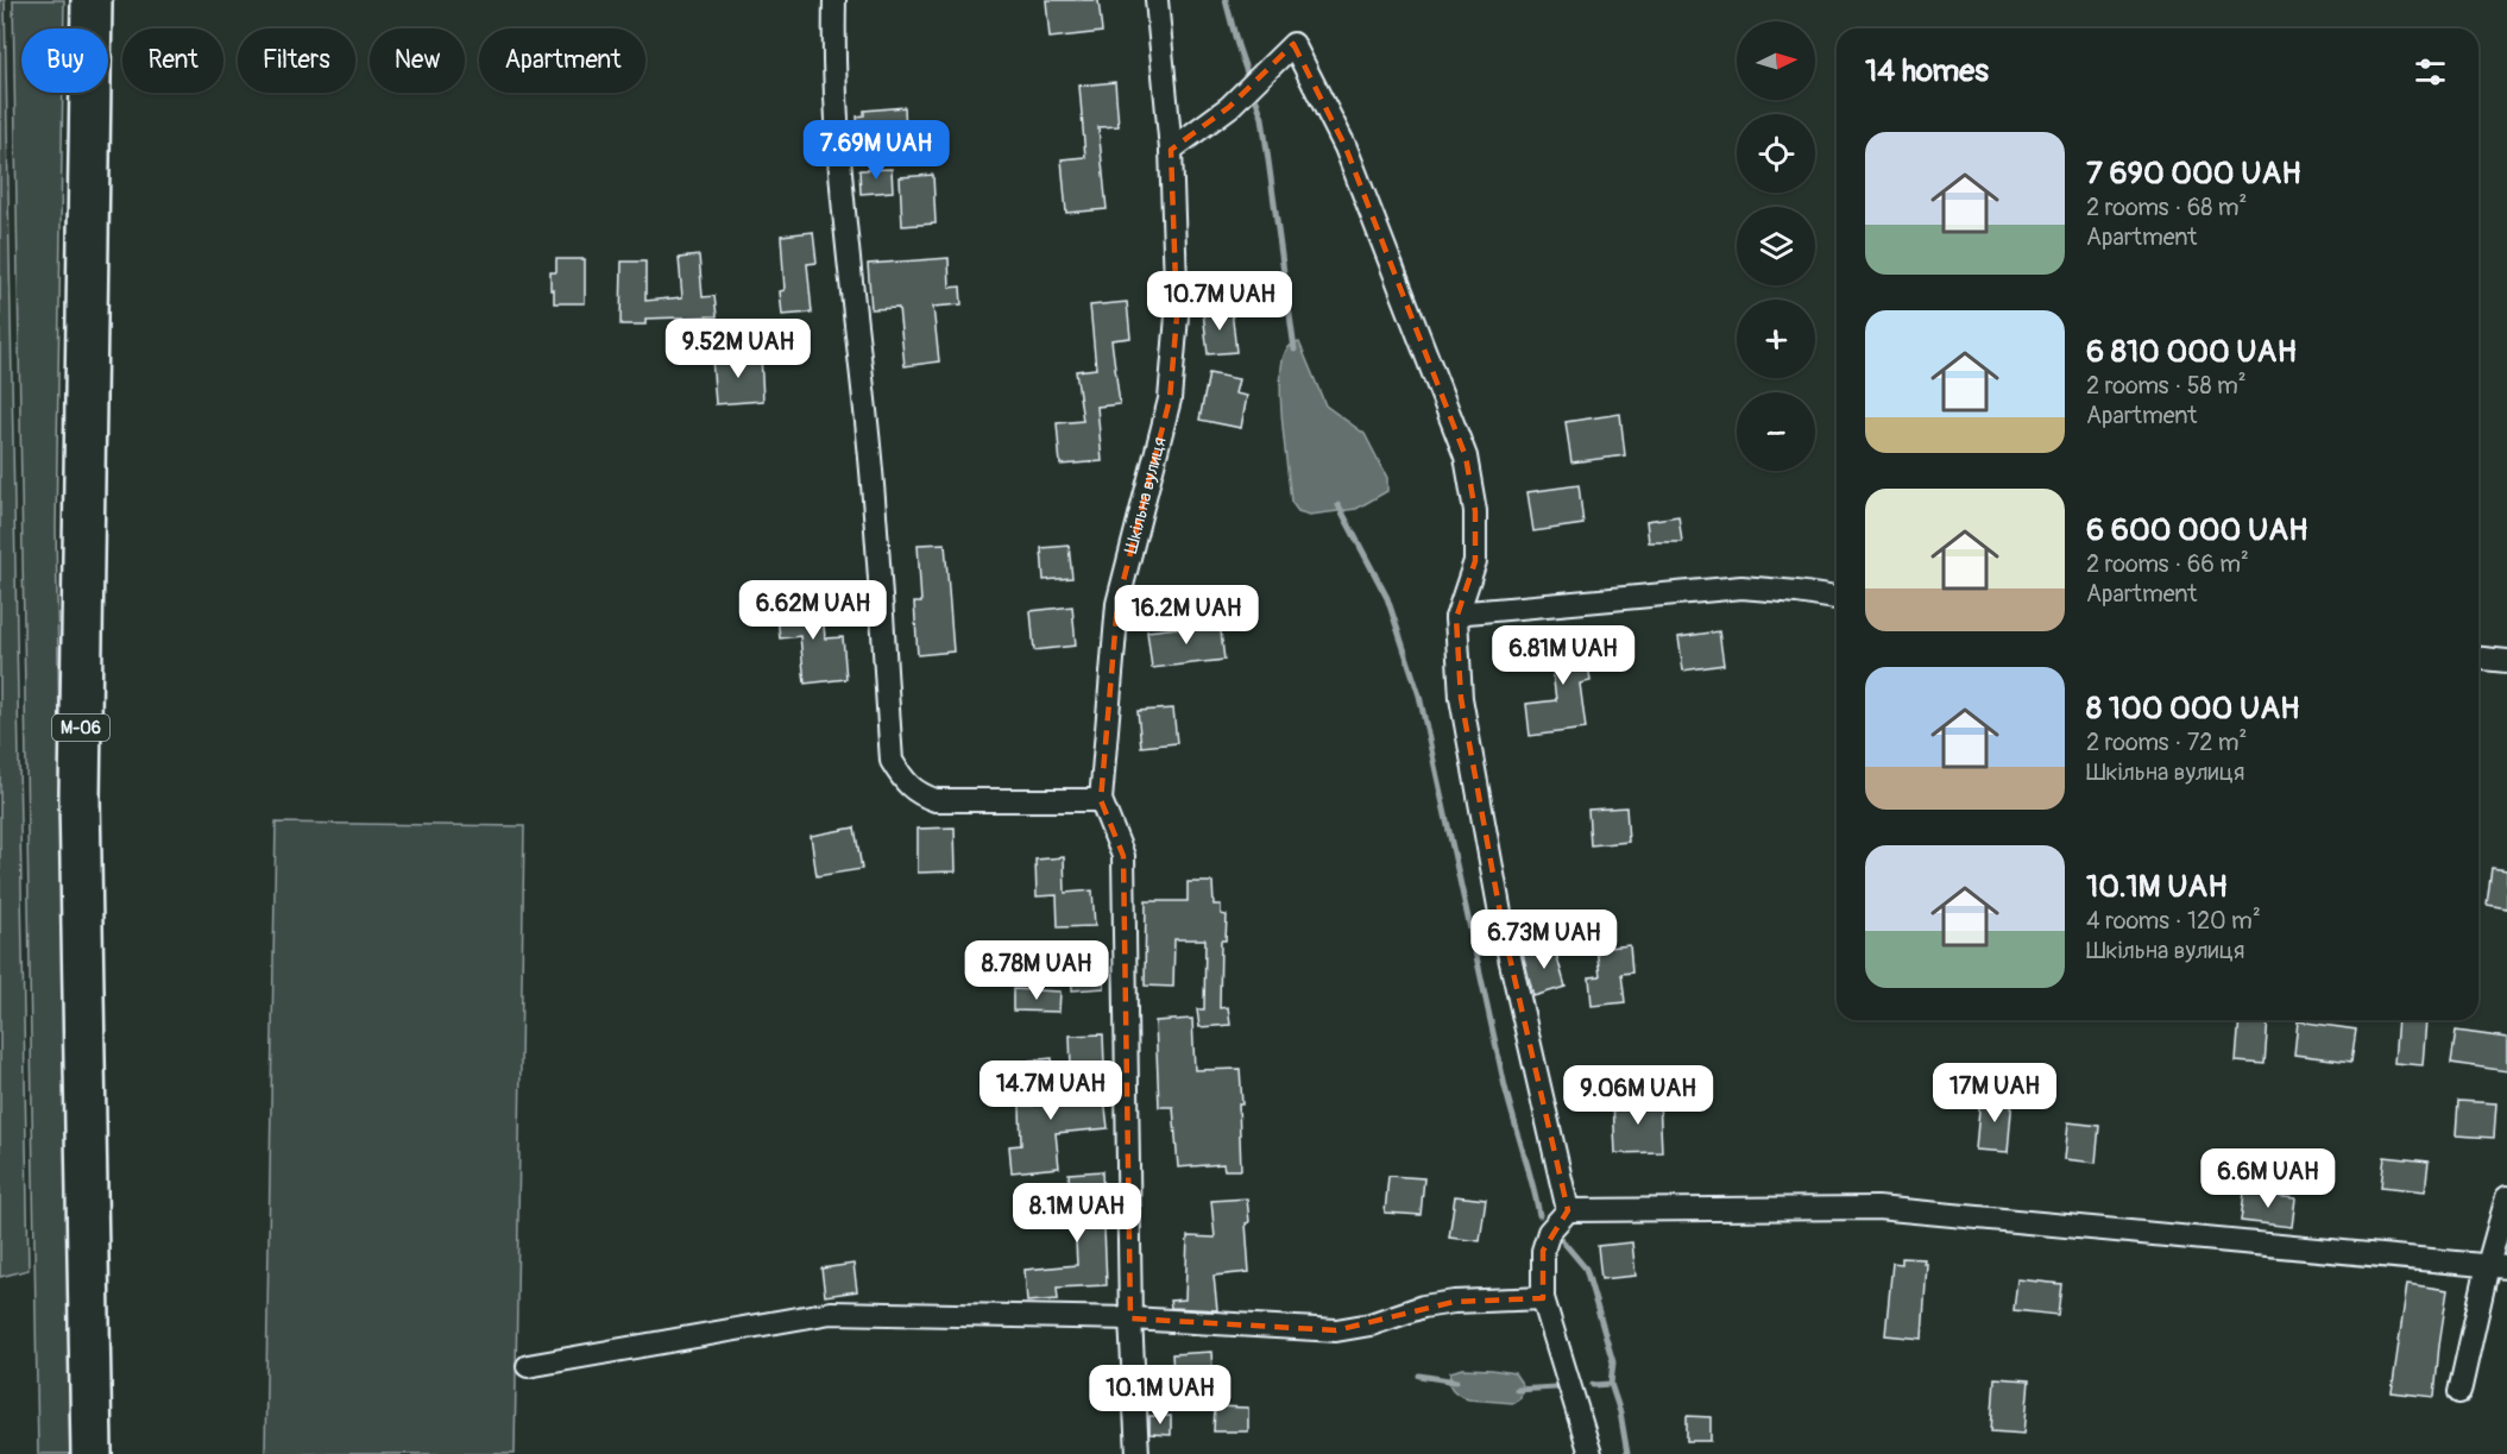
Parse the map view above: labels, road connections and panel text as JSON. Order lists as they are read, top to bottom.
{
  "streets": {
    "highway": ["М-06"],
    "street": ["Шкільна вулиця"]
  },
  "north": "right",
  "page": {
    "map_buttons": ["+", "−"],
    "chip": [
      "Buy",
      "Rent",
      "Filters",
      "New",
      "Apartment"
    ],
    "heading": "14 homes",
    "list": [
      {
        "name": "7 690 000 UAH",
        "note": "2 rooms · 68 m² · Apartment"
      },
      {
        "name": "6 810 000 UAH",
        "note": "2 rooms · 58 m² · Apartment"
      },
      {
        "name": "6 600 000 UAH",
        "note": "2 rooms · 66 m² · Apartment"
      },
      {
        "name": "8 100 000 UAH",
        "note": "2 rooms · 72 m² · Шкільна вулиця"
      },
      {
        "name": "10.1M UAH",
        "note": "4 rooms · 120 m² · Шкільна вулиця"
      }
    ],
    "price": [
      "7.69M UAH",
      "10.7M UAH",
      "9.52M UAH",
      "6.62M UAH",
      "16.2M UAH",
      "6.81M UAH",
      "6.73M UAH",
      "8.78M UAH",
      "14.7M UAH",
      "17M UAH",
      "9.06M UAH",
      "6.6M UAH",
      "8.1M UAH",
      "10.1M UAH"
    ]
  }
}
